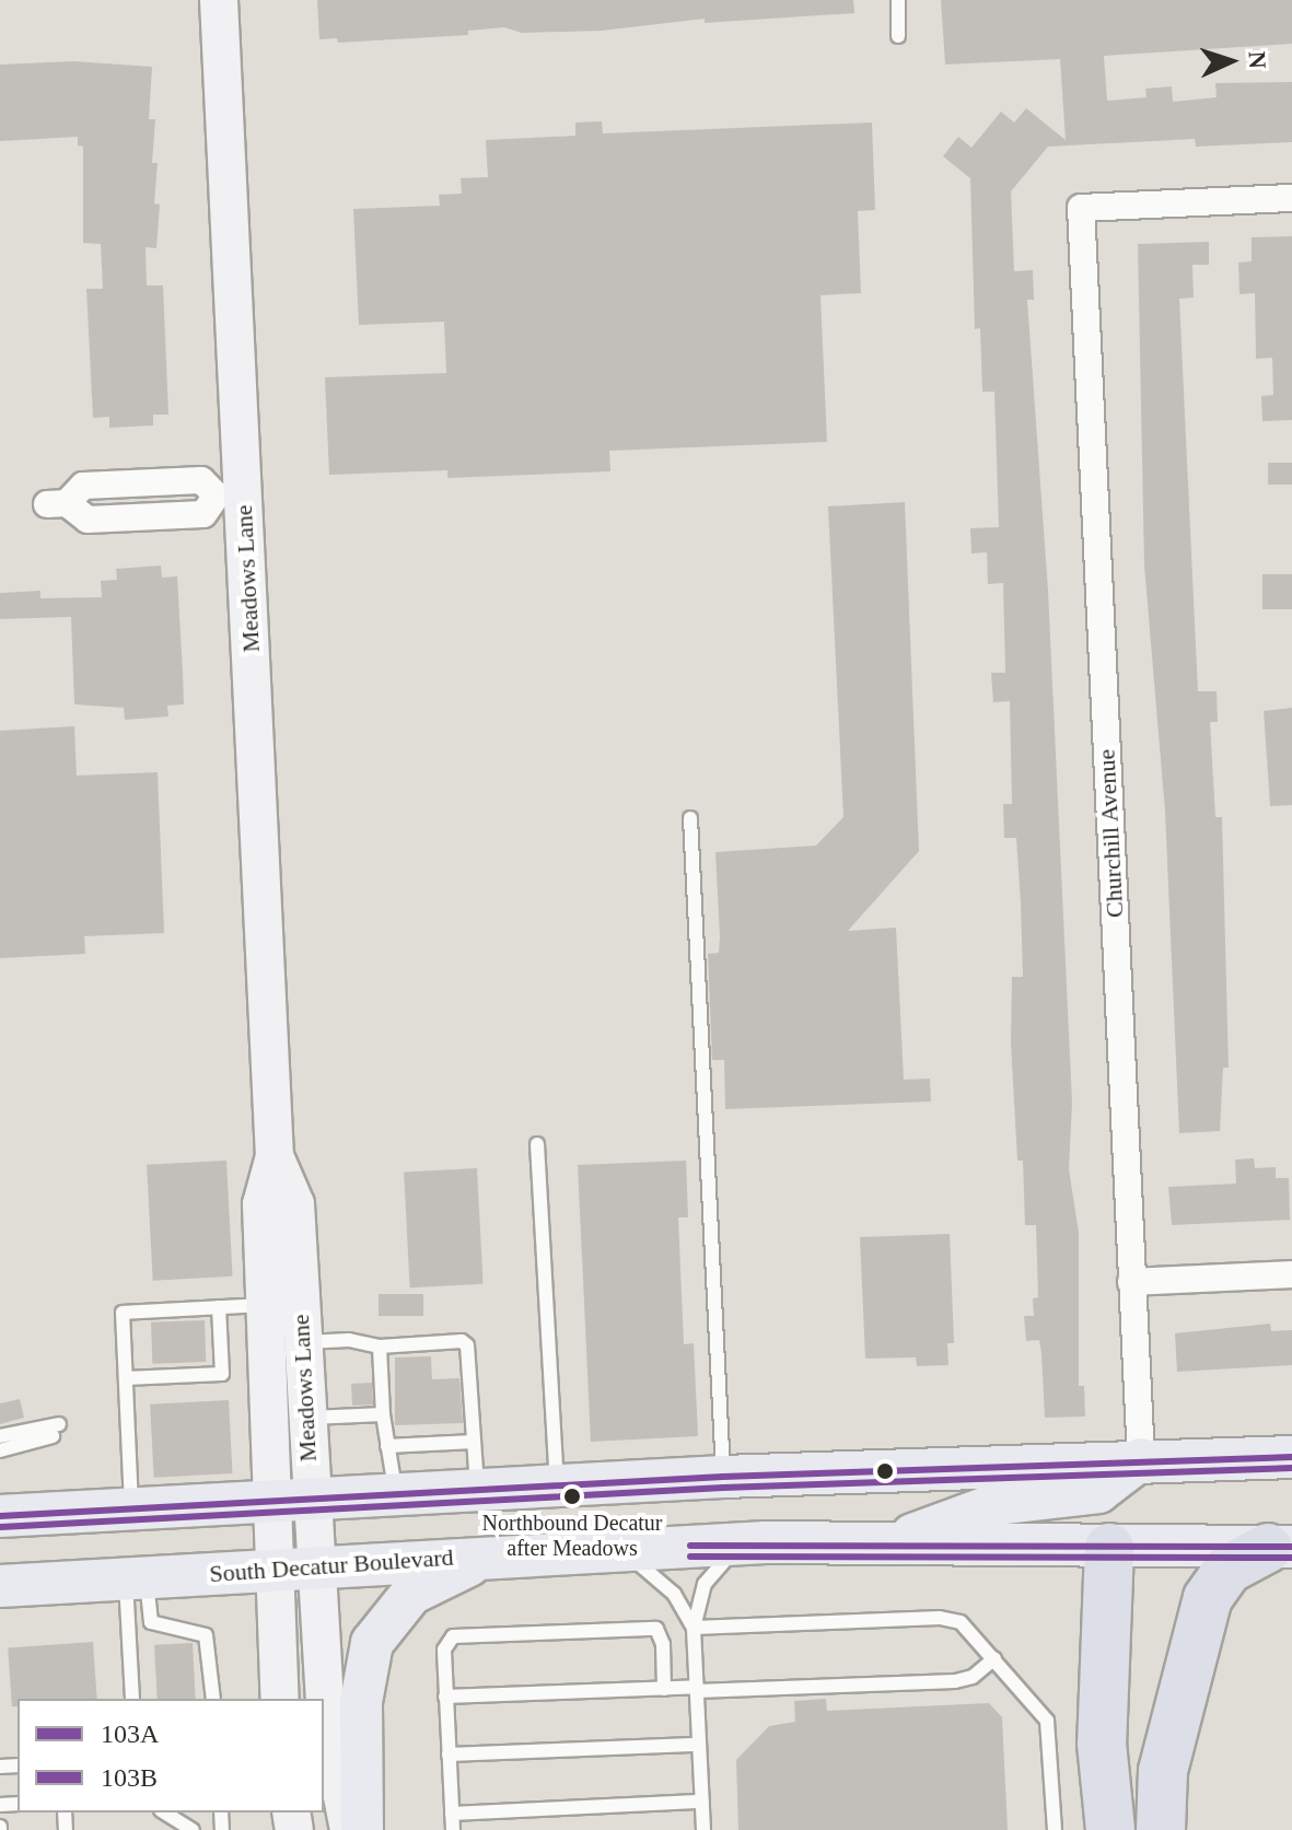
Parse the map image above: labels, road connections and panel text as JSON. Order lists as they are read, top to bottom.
{
  "streets": {
    "main road": ["South Decatur Boulevard"],
    "street": ["Meadows Lane", "Churchill Avenue"]
  },
  "crossings": [
    ["Meadows Lane", "South Decatur Boulevard"]
  ],
  "places": ["Northbound Decatur after Meadows"],
  "lines": ["transit line 103A", "transit line 103B"],
  "legend": ["103A", "103B"],
  "north": "right"
}
